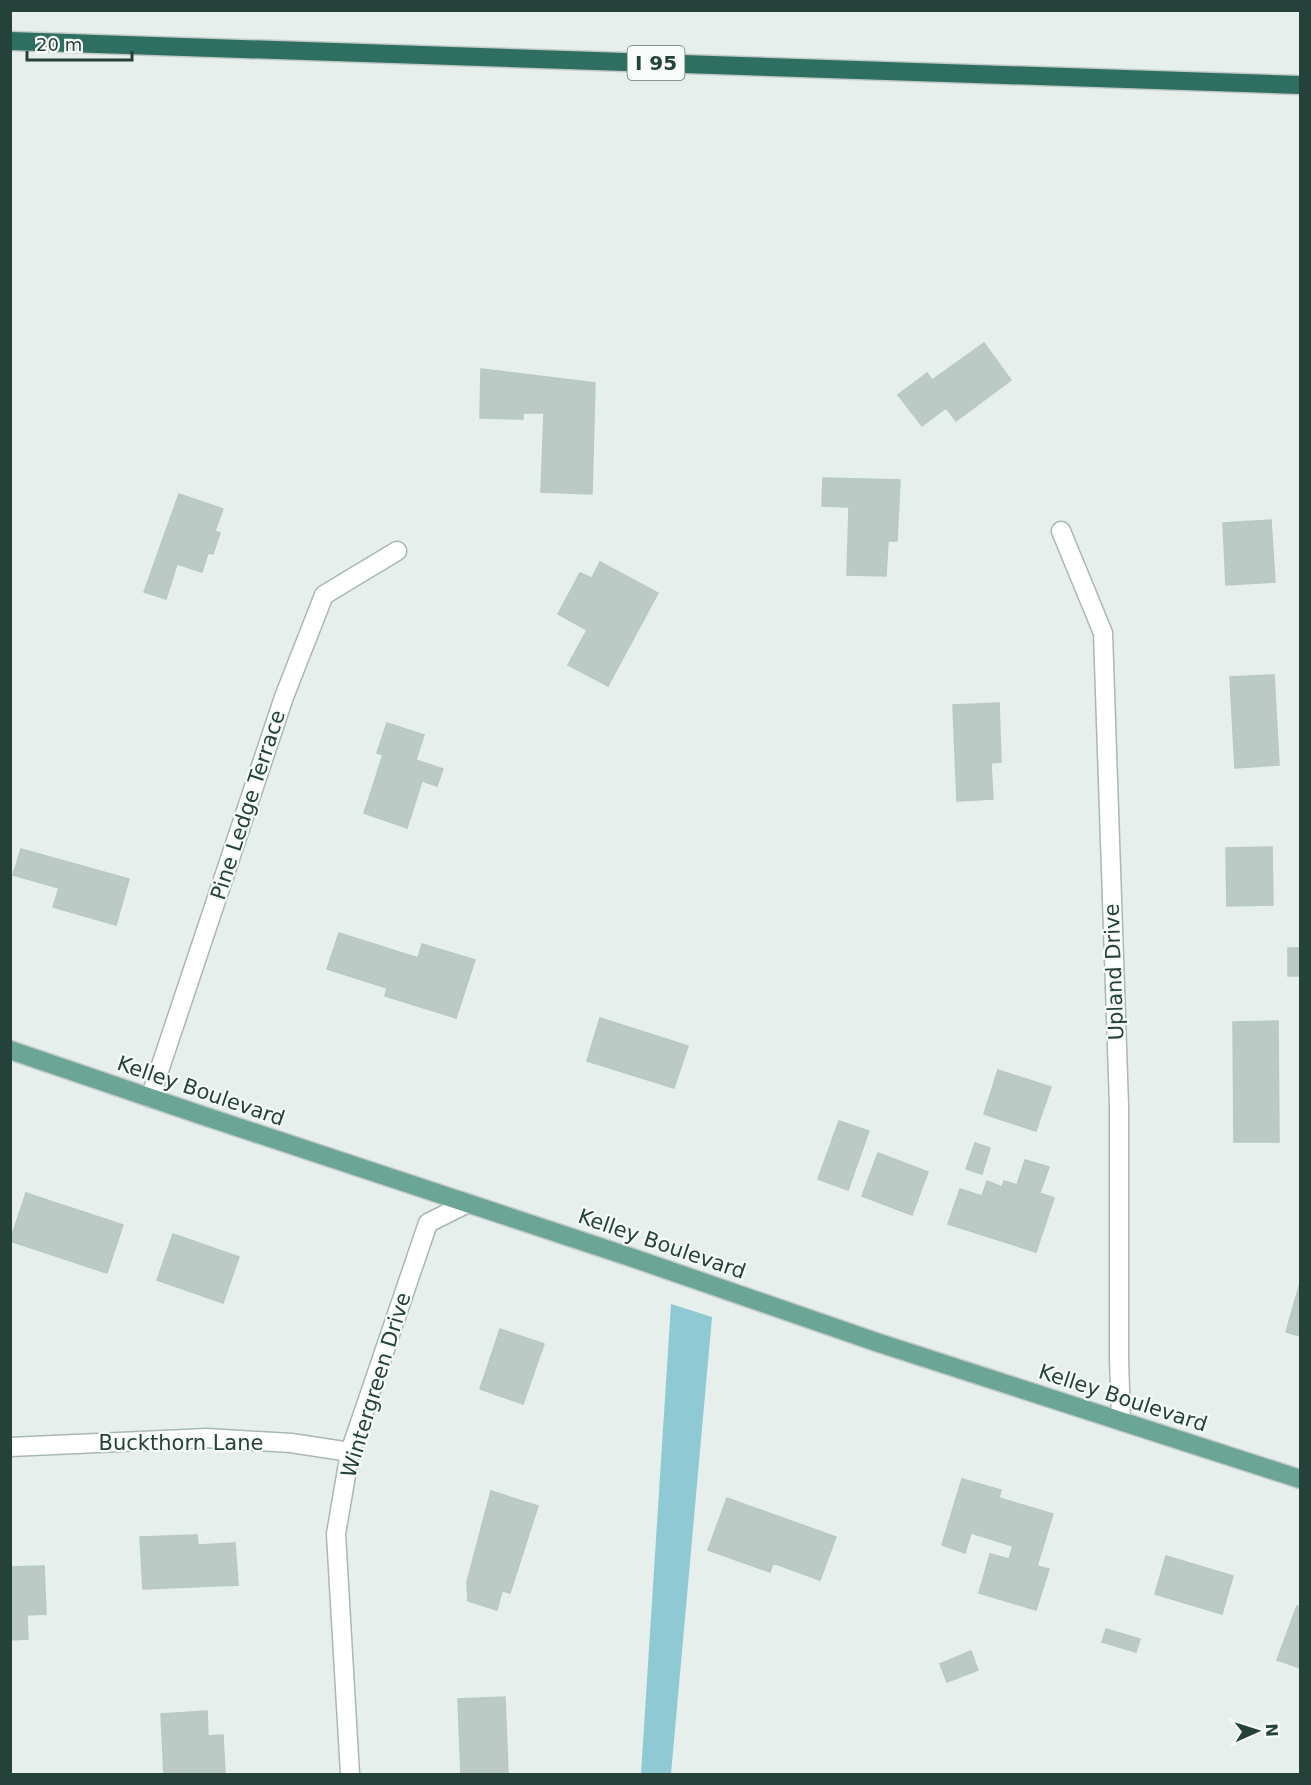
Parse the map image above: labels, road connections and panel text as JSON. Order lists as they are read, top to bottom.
{
  "streets": {
    "highway": ["I 95"],
    "main road": ["Kelley Boulevard"],
    "street": [
      "Pine Ledge Terrace",
      "Upland Drive",
      "Wintergreen Drive",
      "Buckthorn Lane"
    ]
  },
  "crossings": [
    ["Pine Ledge Terrace", "Kelley Boulevard"],
    ["Upland Drive", "Kelley Boulevard"],
    ["Kelley Boulevard", "Wintergreen Drive"],
    ["Wintergreen Drive", "Buckthorn Lane"]
  ],
  "scale_bar": "20 m",
  "north": "right"
}
